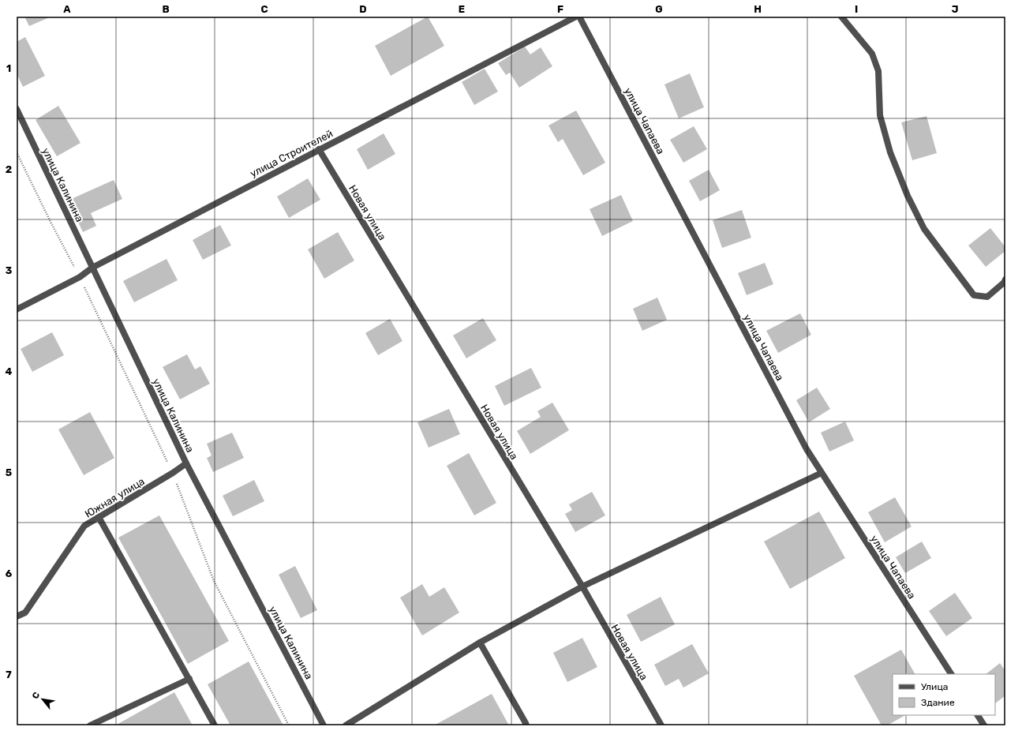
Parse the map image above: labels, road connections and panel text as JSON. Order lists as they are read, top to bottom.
{
  "streets": {
    "street": [
      "улица Чапаева",
      "улица Строителей",
      "улица Калинина",
      "Новая улица",
      "Южная улица"
    ]
  },
  "crossings": [
    ["улица Строителей", "улица Калинина"],
    ["улица Строителей", "Новая улица"],
    ["улица Калинина", "Южная улица"]
  ],
  "legend": ["Улица", "Здание"],
  "north": "top left",
  "grid": {
    "columns": [
      "A",
      "B",
      "C",
      "D",
      "E",
      "F",
      "G",
      "H",
      "I",
      "J"
    ],
    "rows": [
      "1",
      "2",
      "3",
      "4",
      "5",
      "6",
      "7"
    ]
  }
}
